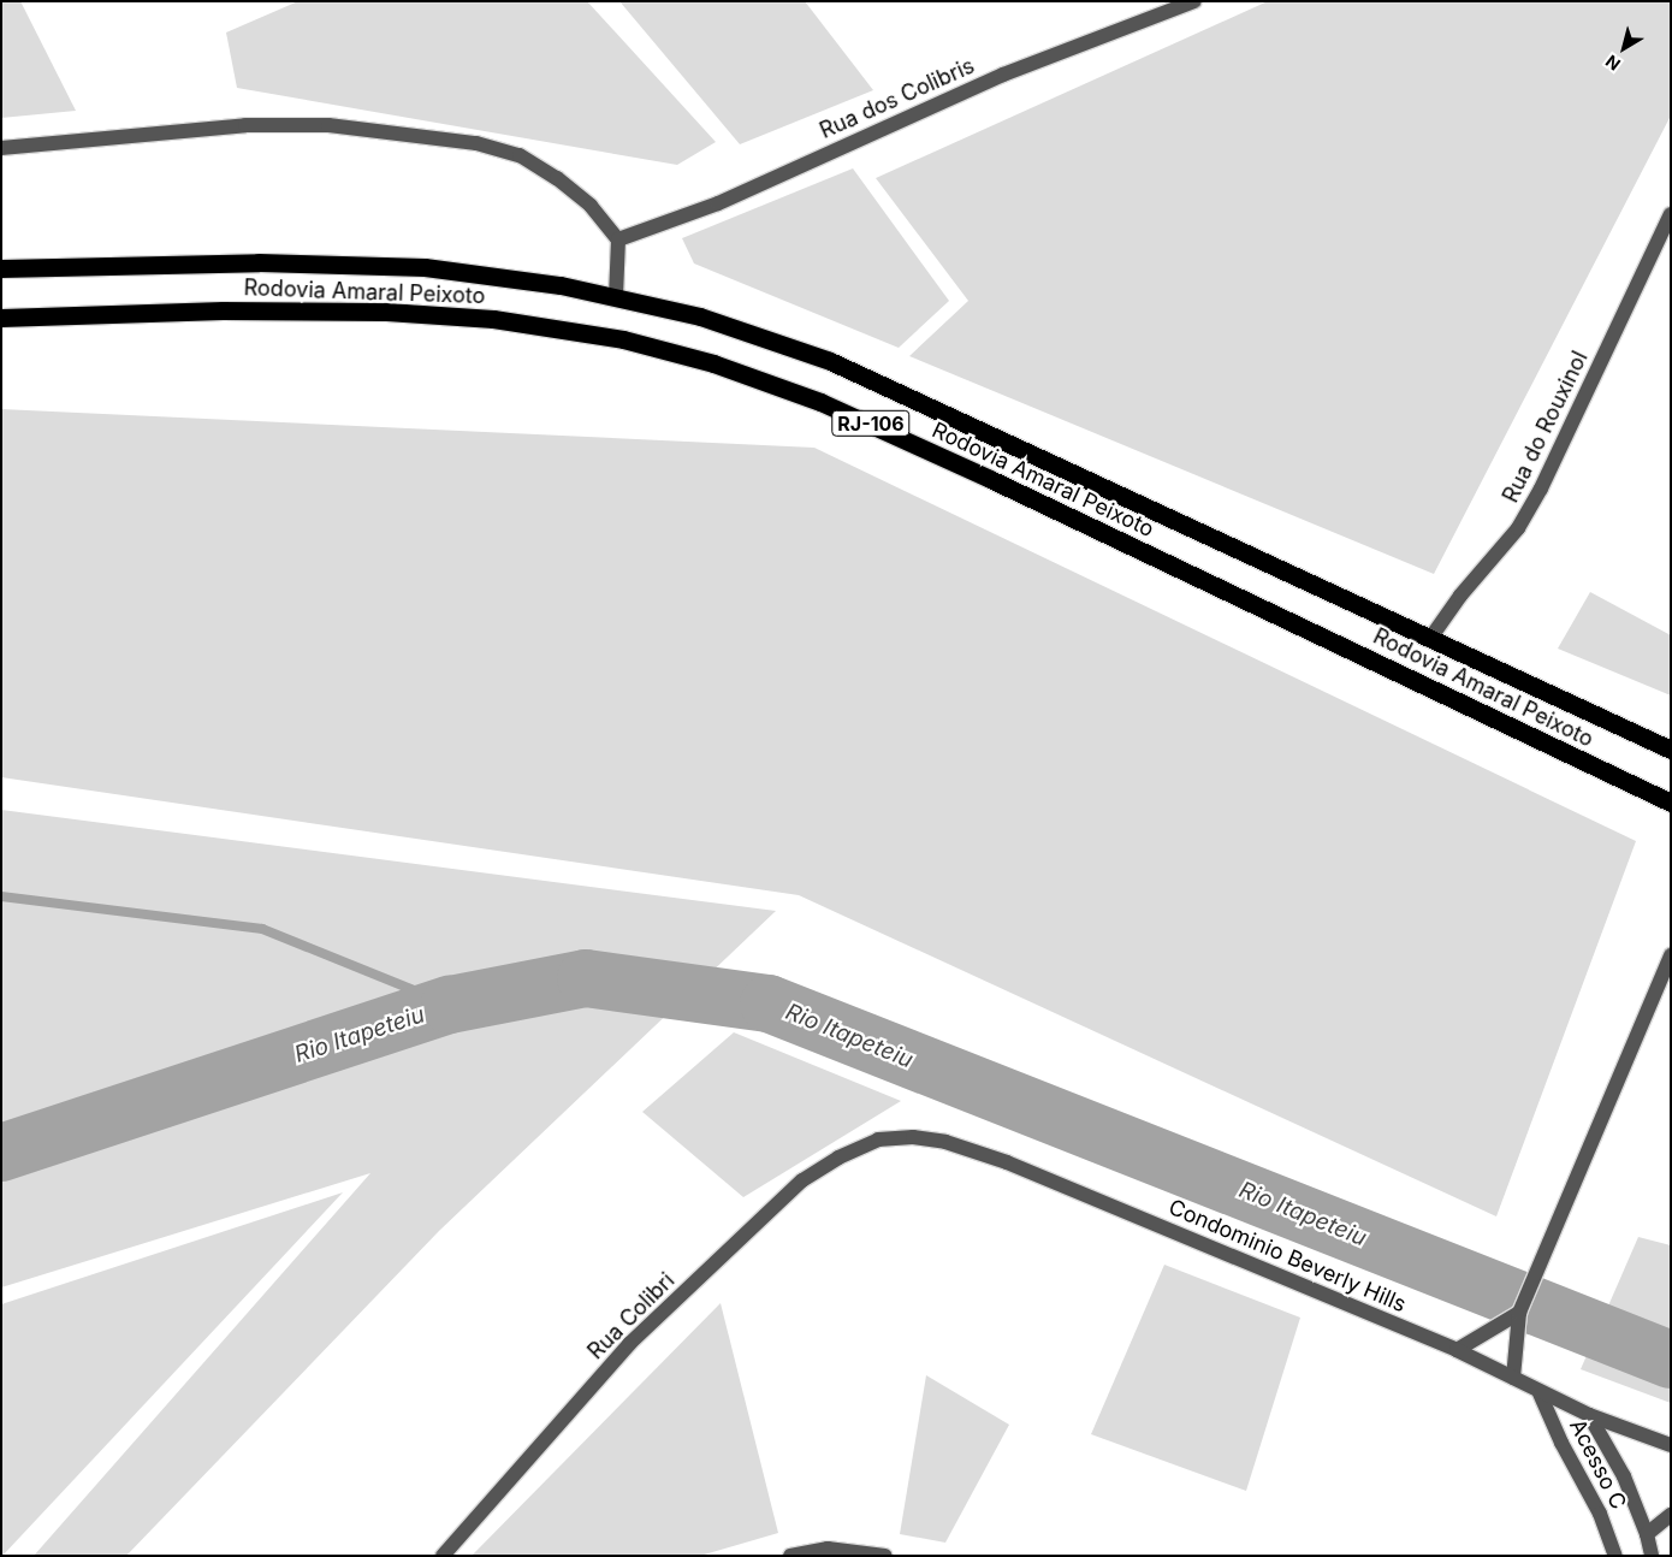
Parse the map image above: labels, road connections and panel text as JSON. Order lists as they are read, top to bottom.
{
  "streets": {
    "highway": ["Rodovia Amaral Peixoto", "RJ-106"],
    "street": [
      "Rua dos Colibris",
      "Rua do Rouxinol",
      "Condominio Beverly Hills",
      "Rua Colibri",
      "Acesso C"
    ]
  },
  "crossings": [
    ["Rodovia Amaral Peixoto", "Rua do Rouxinol"],
    ["Condominio Beverly Hills", "Rua Colibri"],
    ["Condominio Beverly Hills", "Acesso C"]
  ],
  "water": ["Rio Itapeteiu"],
  "north": "bottom left"
}
